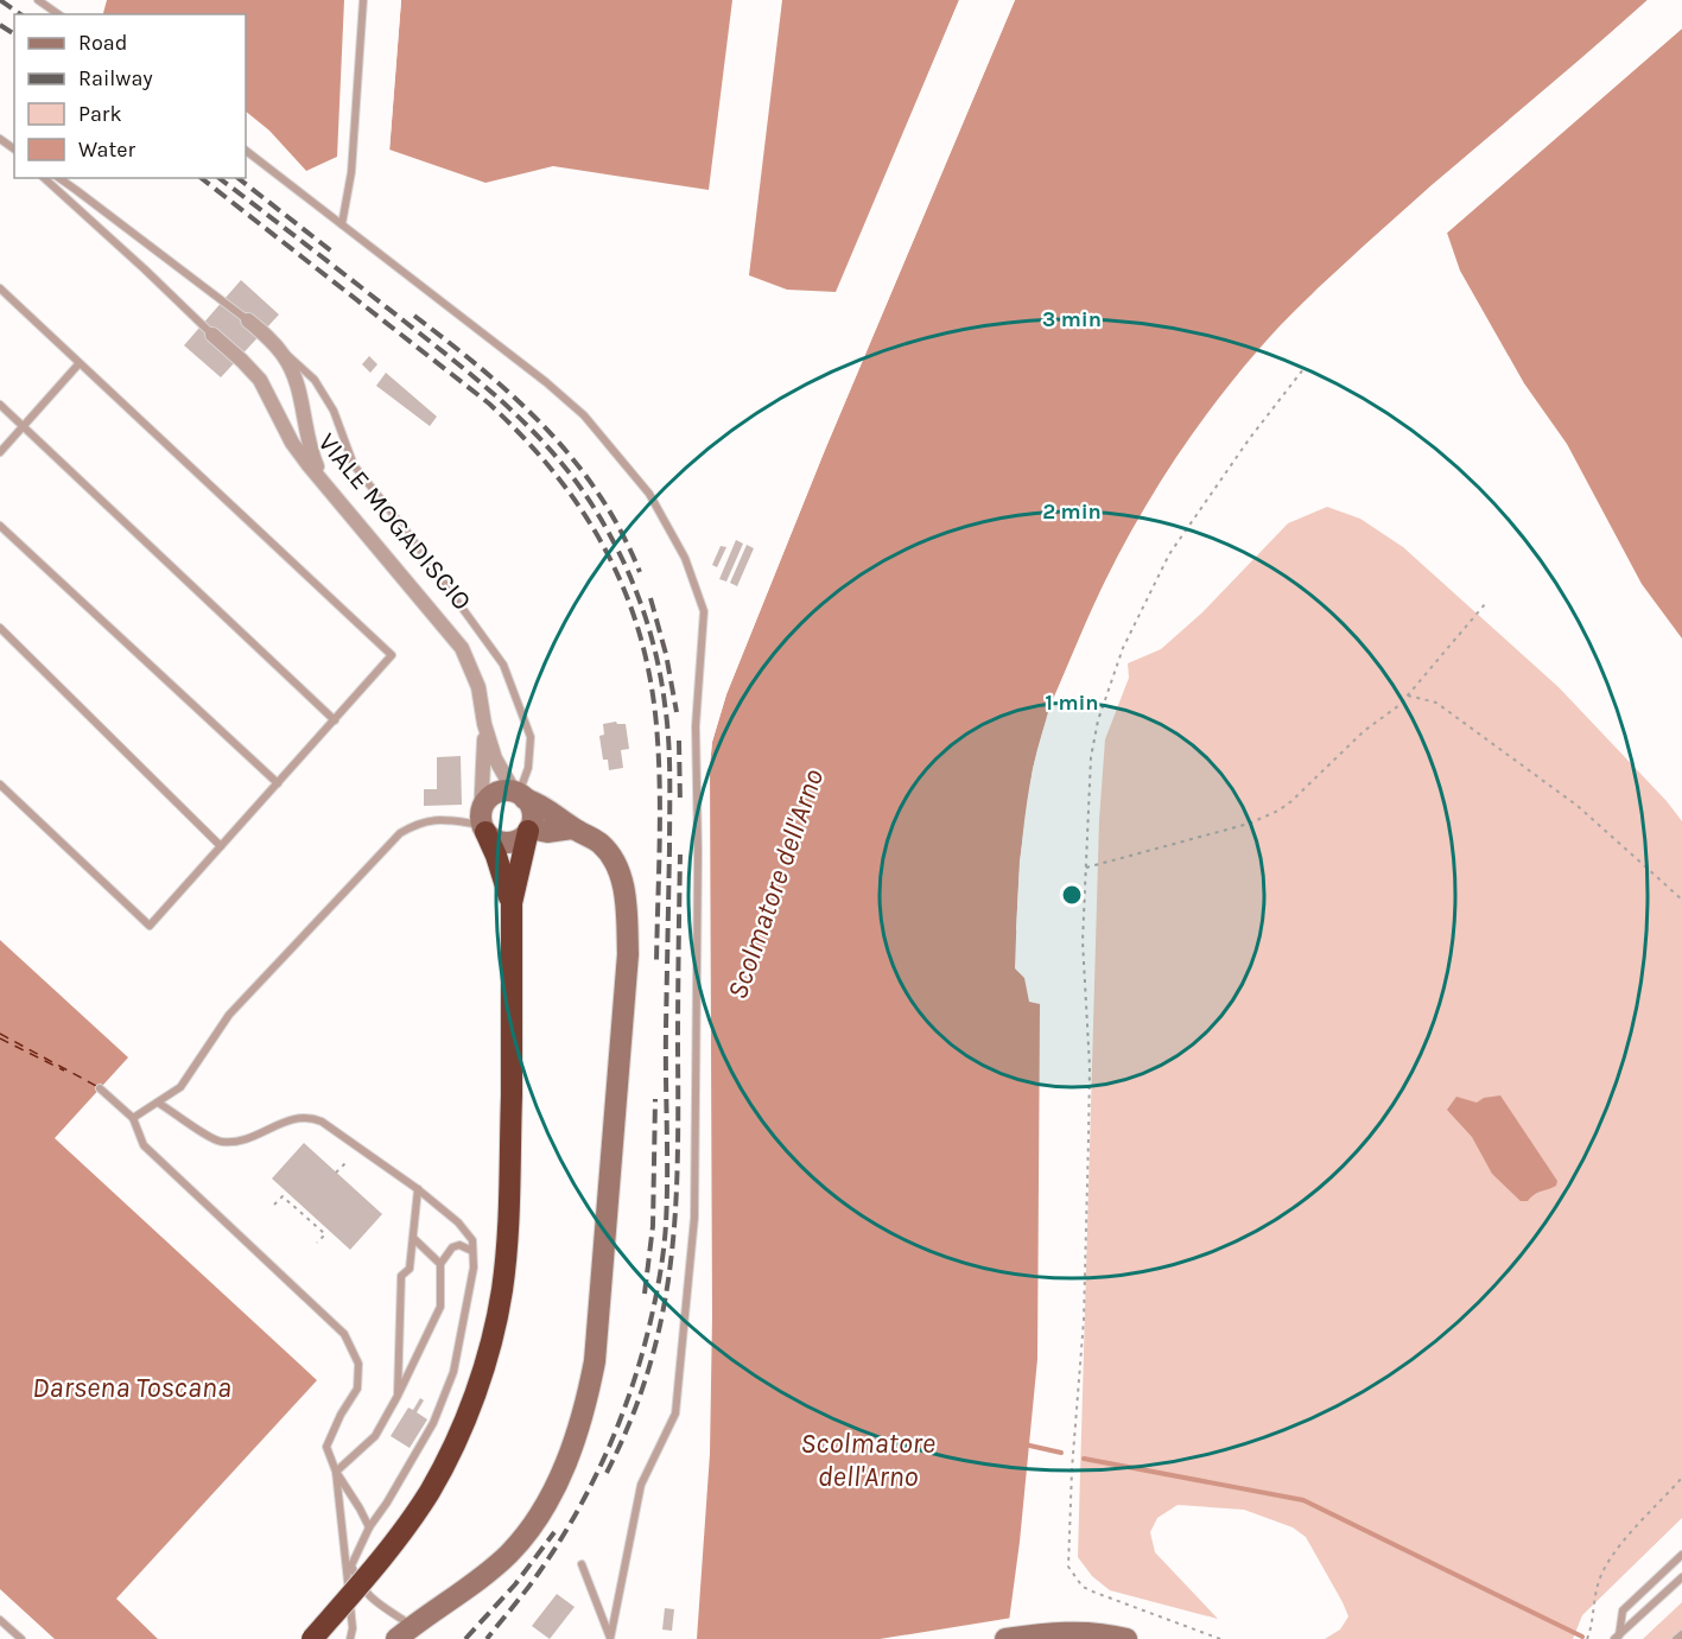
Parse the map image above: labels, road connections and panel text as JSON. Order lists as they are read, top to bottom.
{
  "streets": {
    "street": ["VIALE MOGADISCIO"]
  },
  "water": ["Scolmatore dell'Arno", "Darsena Toscana"],
  "legend": [
    "Road",
    "Railway",
    "Park",
    "Water"
  ],
  "rings": ["3 min", "2 min", "1 min"]
}
